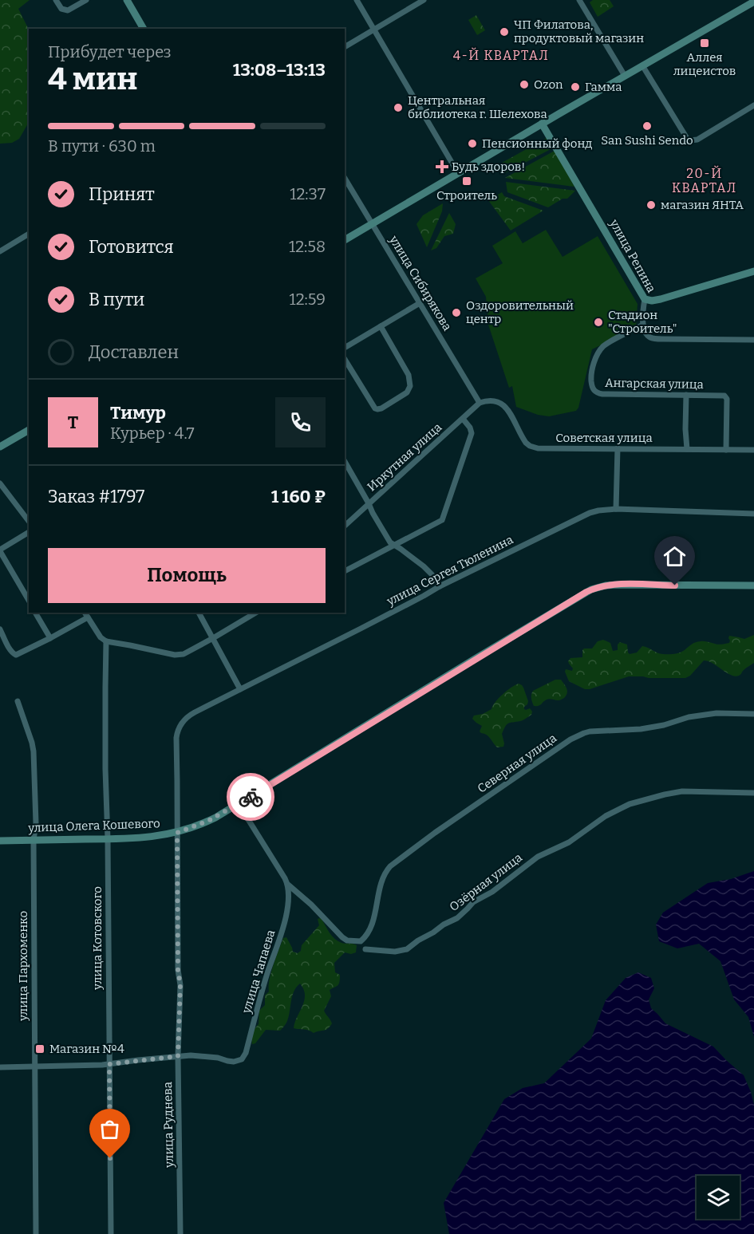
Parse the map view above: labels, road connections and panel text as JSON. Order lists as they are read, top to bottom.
{
  "streets": {
    "street": [
      "улица Репина",
      "улица Сибирякова",
      "Ангарская улица",
      "Советская улица",
      "Иркутная улица",
      "улица Сергея Тюленина",
      "Северная улица",
      "улица Олега Кошевого",
      "Озёрная улица",
      "улица Котовского",
      "улица Пархоменко",
      "улица Чапаева",
      "улица Руднева"
    ]
  },
  "crossings": [
    ["улица Репина", "Ангарская улица"],
    ["улица Сибирякова", "Советская улица"],
    ["улица Сибирякова", "Иркутная улица"],
    ["Ангарская улица", "Советская улица"],
    ["Советская улица", "Иркутная улица"],
    ["улица Сергея Тюленина", "улица Руднева"],
    ["Северная улица", "улица Чапаева"],
    ["улица Олега Кошевого", "улица Котовского"],
    ["улица Олега Кошевого", "улица Пархоменко"],
    ["улица Олега Кошевого", "улица Руднева"],
    ["улица Чапаева", "улица Руднева"]
  ],
  "districts": ["4-Й КВАРТАЛ", "20-Й КВАРТАЛ"],
  "places": {
    "other": [
      "ЧП Филатова, продуктовый магазин",
      "Ozon",
      "Гамма",
      "Центральная библиотека г. Шелехова",
      "San Sushi Sendo",
      "Пенсионный фонд",
      "магазин ЯНТА",
      "Оздоровительный центр",
      "Стадион \"Строитель\""
    ],
    "transit": ["Аллея лицеистов", "Строитель", "Магазин №4"],
    "health": ["Будь здоров!"]
  },
  "page": {
    "heading": ["4 мин", "Прибудет через", "13:08–13:13"],
    "panel": [
      "Тимур",
      "Курьер · 4.7",
      "Заказ #1797",
      "1 160 ₽"
    ],
    "bar": "В пути · 630 m",
    "list": [
      ["Принят", "12:37"],
      ["Готовится", "12:58"],
      ["В пути", "12:59"],
      "Доставлен"
    ],
    "round": "Т",
    "buttons": "Помощь"
  }
}
